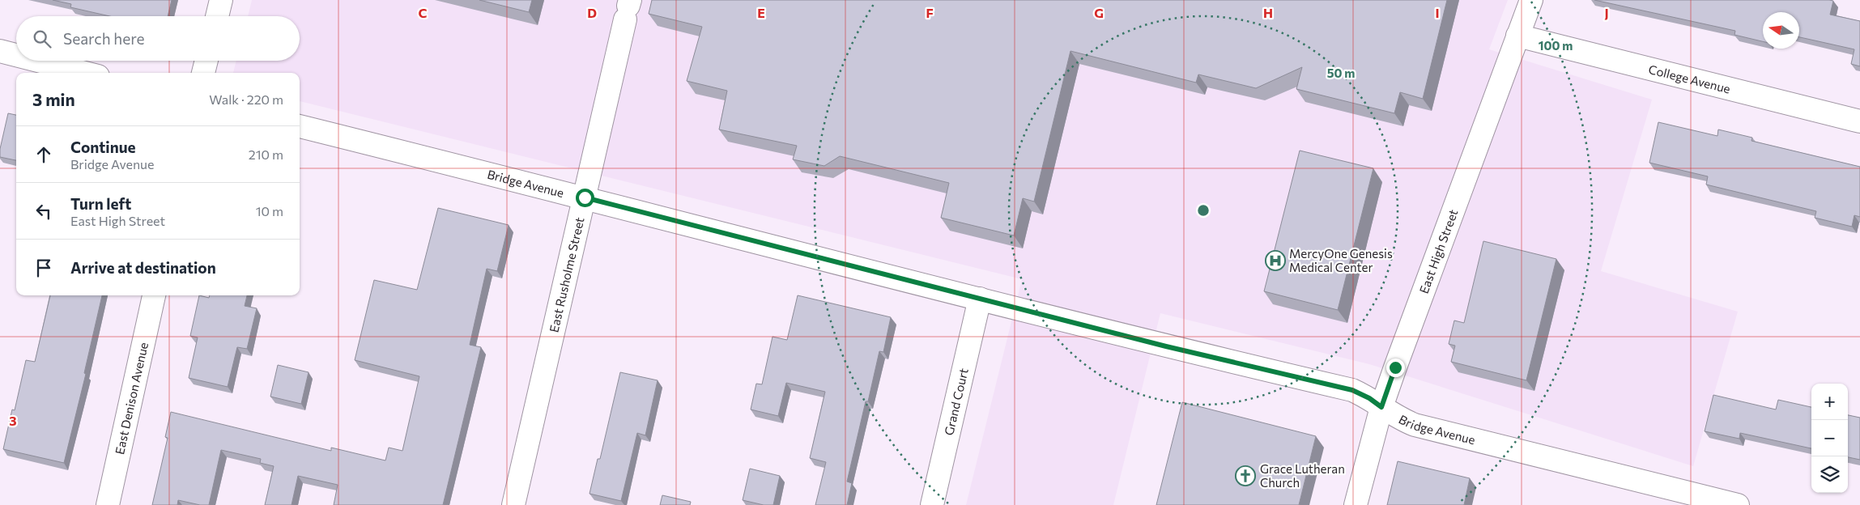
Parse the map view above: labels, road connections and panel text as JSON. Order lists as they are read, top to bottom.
{
  "streets": {
    "street": [
      "College Avenue",
      "Bridge Avenue",
      "East High Street",
      "East Rusholme Street",
      "East Denison Avenue",
      "Grand Court"
    ]
  },
  "crossings": [
    ["College Avenue", "East High Street"],
    ["Bridge Avenue", "East High Street"],
    ["Bridge Avenue", "East Rusholme Street"],
    ["Bridge Avenue", "Grand Court"]
  ],
  "places": {
    "hospital": ["MercyOne Genesis Medical Center"],
    "church": ["Grace Lutheran Church"]
  },
  "north": "left",
  "page": {
    "search": "Search here",
    "heading": ["3 min", "Walk · 220 m"],
    "list": [
      ["Continue", "Bridge Avenue", "210 m"],
      ["Turn left", "East High Street", "10 m"],
      "Arrive at destination"
    ],
    "map_buttons": ["+", "−"]
  },
  "grid": {
    "columns": [
      "C",
      "D",
      "E",
      "F",
      "G",
      "H",
      "I",
      "J"
    ],
    "rows": ["3"]
  },
  "rings": ["100 m", "50 m"]
}
